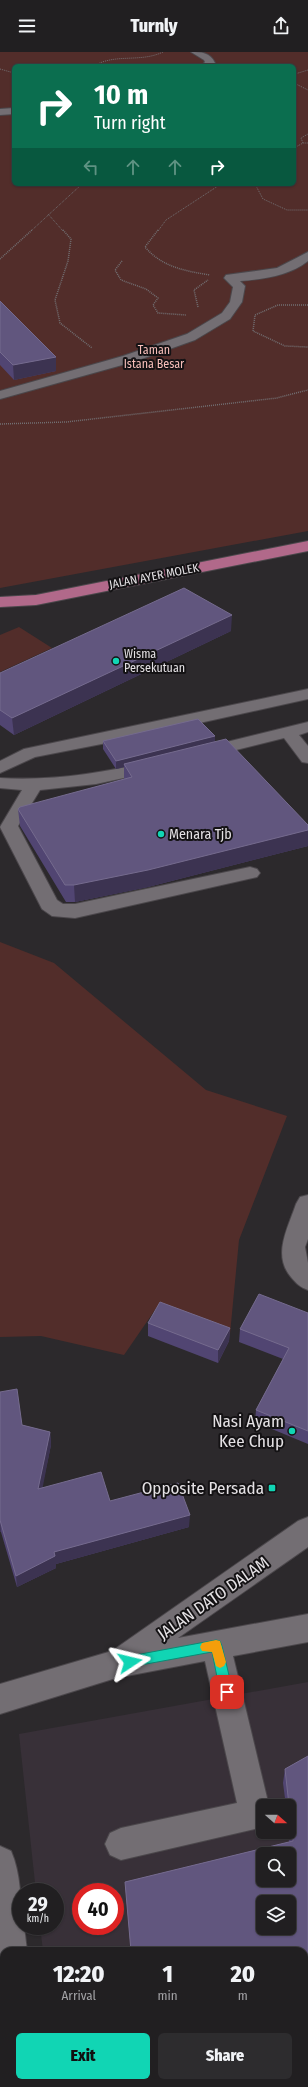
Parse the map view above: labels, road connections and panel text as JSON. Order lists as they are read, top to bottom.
{
  "streets": {
    "main road": ["JALAN AYER MOLEK"],
    "street": ["JALAN DATO DALAM"]
  },
  "parks": ["Taman Istana Besar"],
  "places": {
    "other": ["Wisma Persekutuan", "Menara Tjb", "Nasi Ayam Kee Chup"],
    "transit": ["Opposite Persada"]
  },
  "north": "right",
  "page": {
    "header": "Turnly",
    "turn": ["10 m", "Turn right"],
    "speed": "29 km/h",
    "limit": "40",
    "eta": [
      "12:20",
      "Arrival",
      "1",
      "min",
      "20",
      "m"
    ],
    "buttons": ["Exit", "Share"]
  }
}
